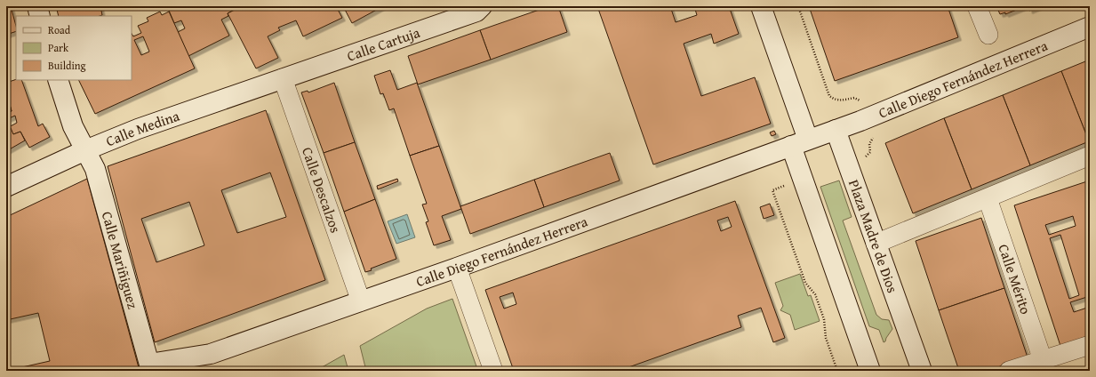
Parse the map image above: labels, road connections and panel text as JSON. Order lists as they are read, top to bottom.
{
  "streets": {
    "street": [
      "Calle Cartuja",
      "Calle Diego Fernández Herrera",
      "Calle Medina",
      "Calle Descalzos",
      "Plaza Madre de Dios",
      "Calle Mariñiguez",
      "Calle Mérito"
    ]
  },
  "crossings": [
    ["Calle Cartuja", "Calle Medina"],
    ["Calle Cartuja", "Calle Descalzos"],
    ["Calle Diego Fernández Herrera", "Calle Descalzos"],
    ["Calle Diego Fernández Herrera", "Plaza Madre de Dios"],
    ["Calle Diego Fernández Herrera", "Calle Mariñiguez"],
    ["Calle Medina", "Calle Descalzos"],
    ["Calle Medina", "Calle Mariñiguez"]
  ],
  "legend": ["Road", "Park", "Building"]
}
